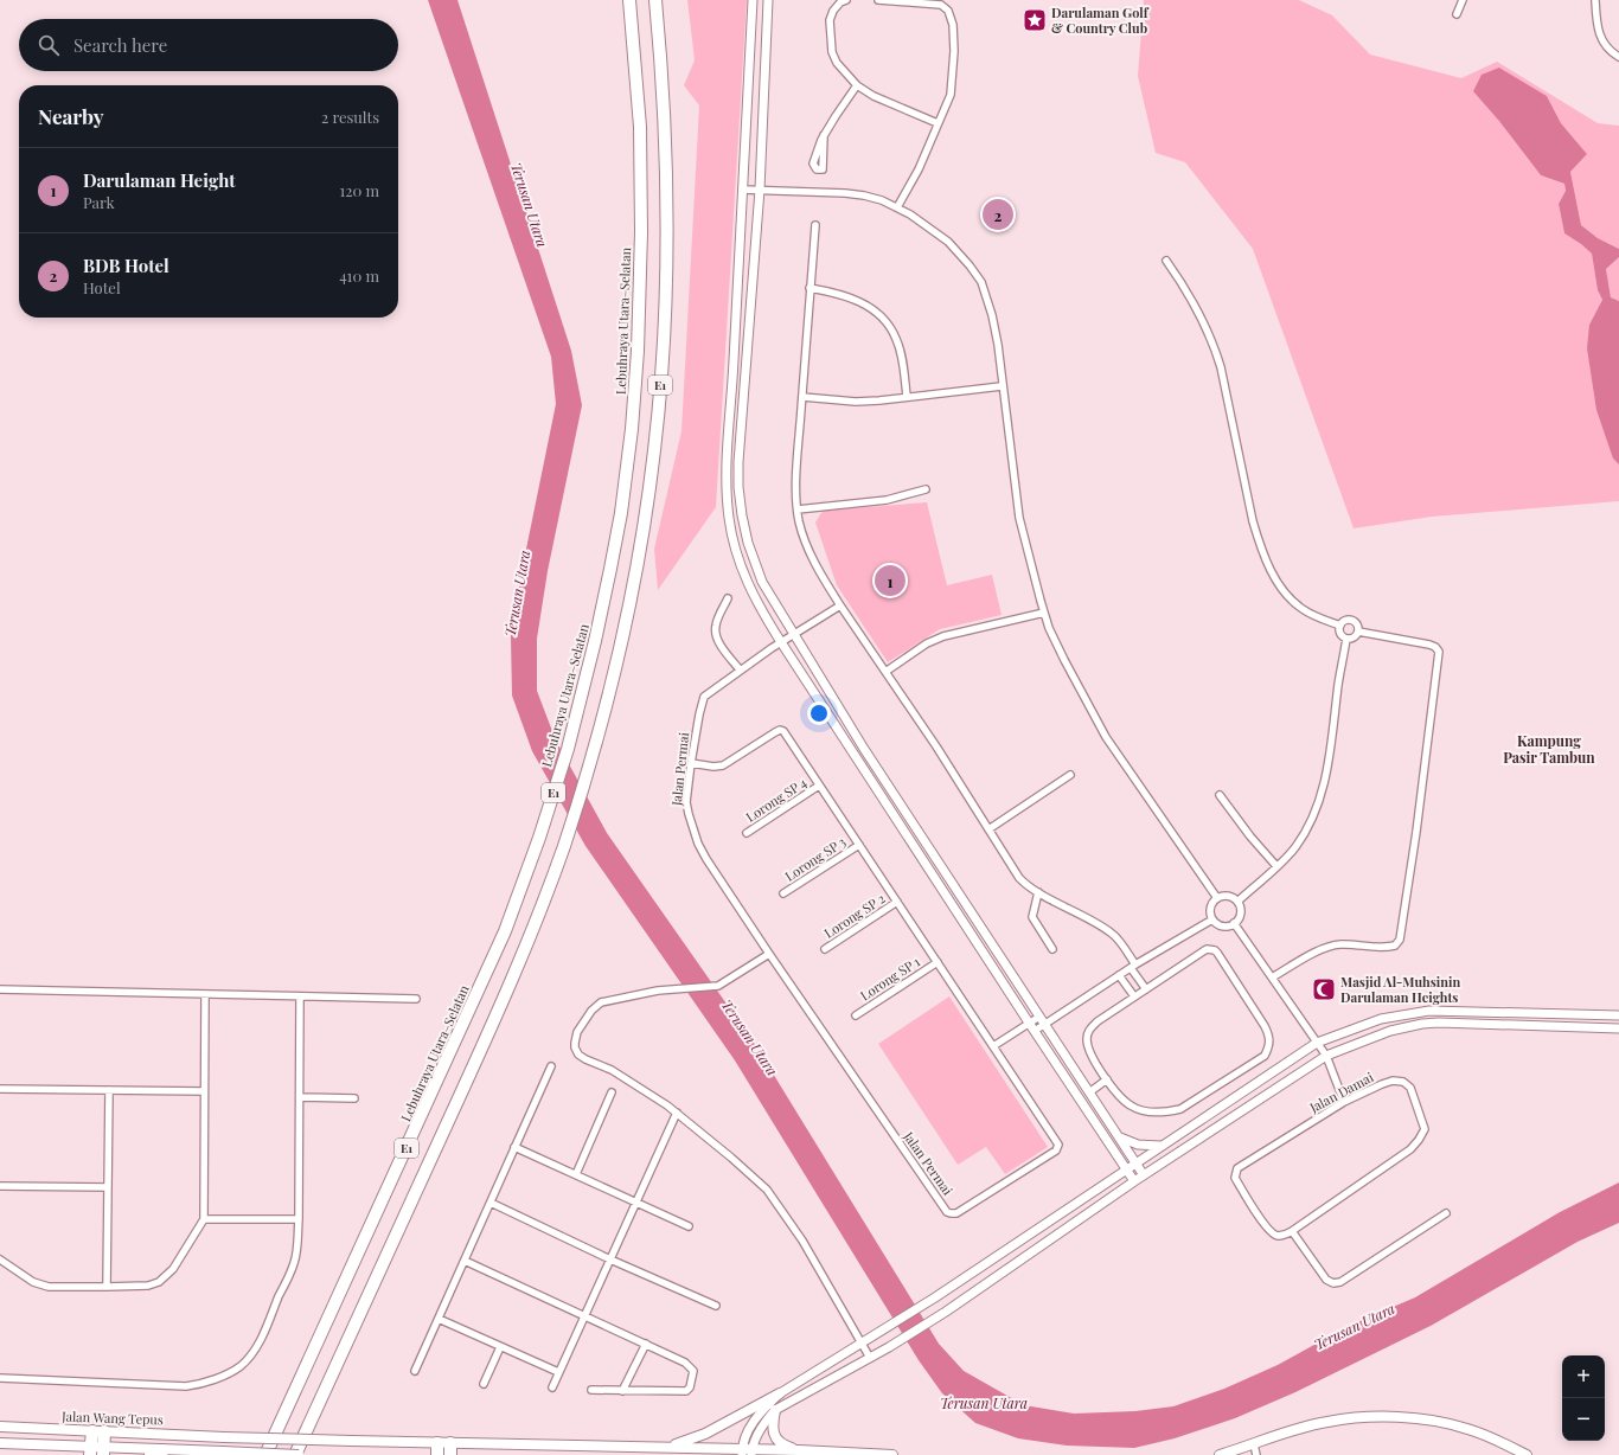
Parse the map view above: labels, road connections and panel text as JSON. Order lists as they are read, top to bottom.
{
  "streets": {
    "highway": ["Lebuhraya Utara–Selatan", "E1"],
    "main road": ["Jalan Wang Tepus"],
    "street": [
      "Jalan Permai",
      "Lorong SP 4",
      "Lorong SP 3",
      "Lorong SP 2",
      "Lorong SP 1",
      "Jalan Damai"
    ]
  },
  "crossings": [
    ["Jalan Permai", "Lorong SP 4"],
    ["Jalan Permai", "Lorong SP 3"],
    ["Jalan Permai", "Lorong SP 2"],
    ["Jalan Permai", "Lorong SP 1"]
  ],
  "districts": ["Kampung Pasir Tambun"],
  "water": ["Terusan Utara"],
  "places": {
    "place": ["Darulaman Golf & Country Club"],
    "mosque": ["Masjid Al-Muhsinin Darulaman Heights"]
  },
  "page": {
    "search": "Search here",
    "heading": ["Nearby", "2 results"],
    "list": [
      {
        "mark": "1",
        "name": "Darulaman Height",
        "note": "Park",
        "value": "120 m"
      },
      {
        "mark": "2",
        "name": "BDB Hotel",
        "note": "Hotel",
        "value": "410 m"
      }
    ],
    "pins": ["2", "1"],
    "map_buttons": ["+", "−"]
  }
}
